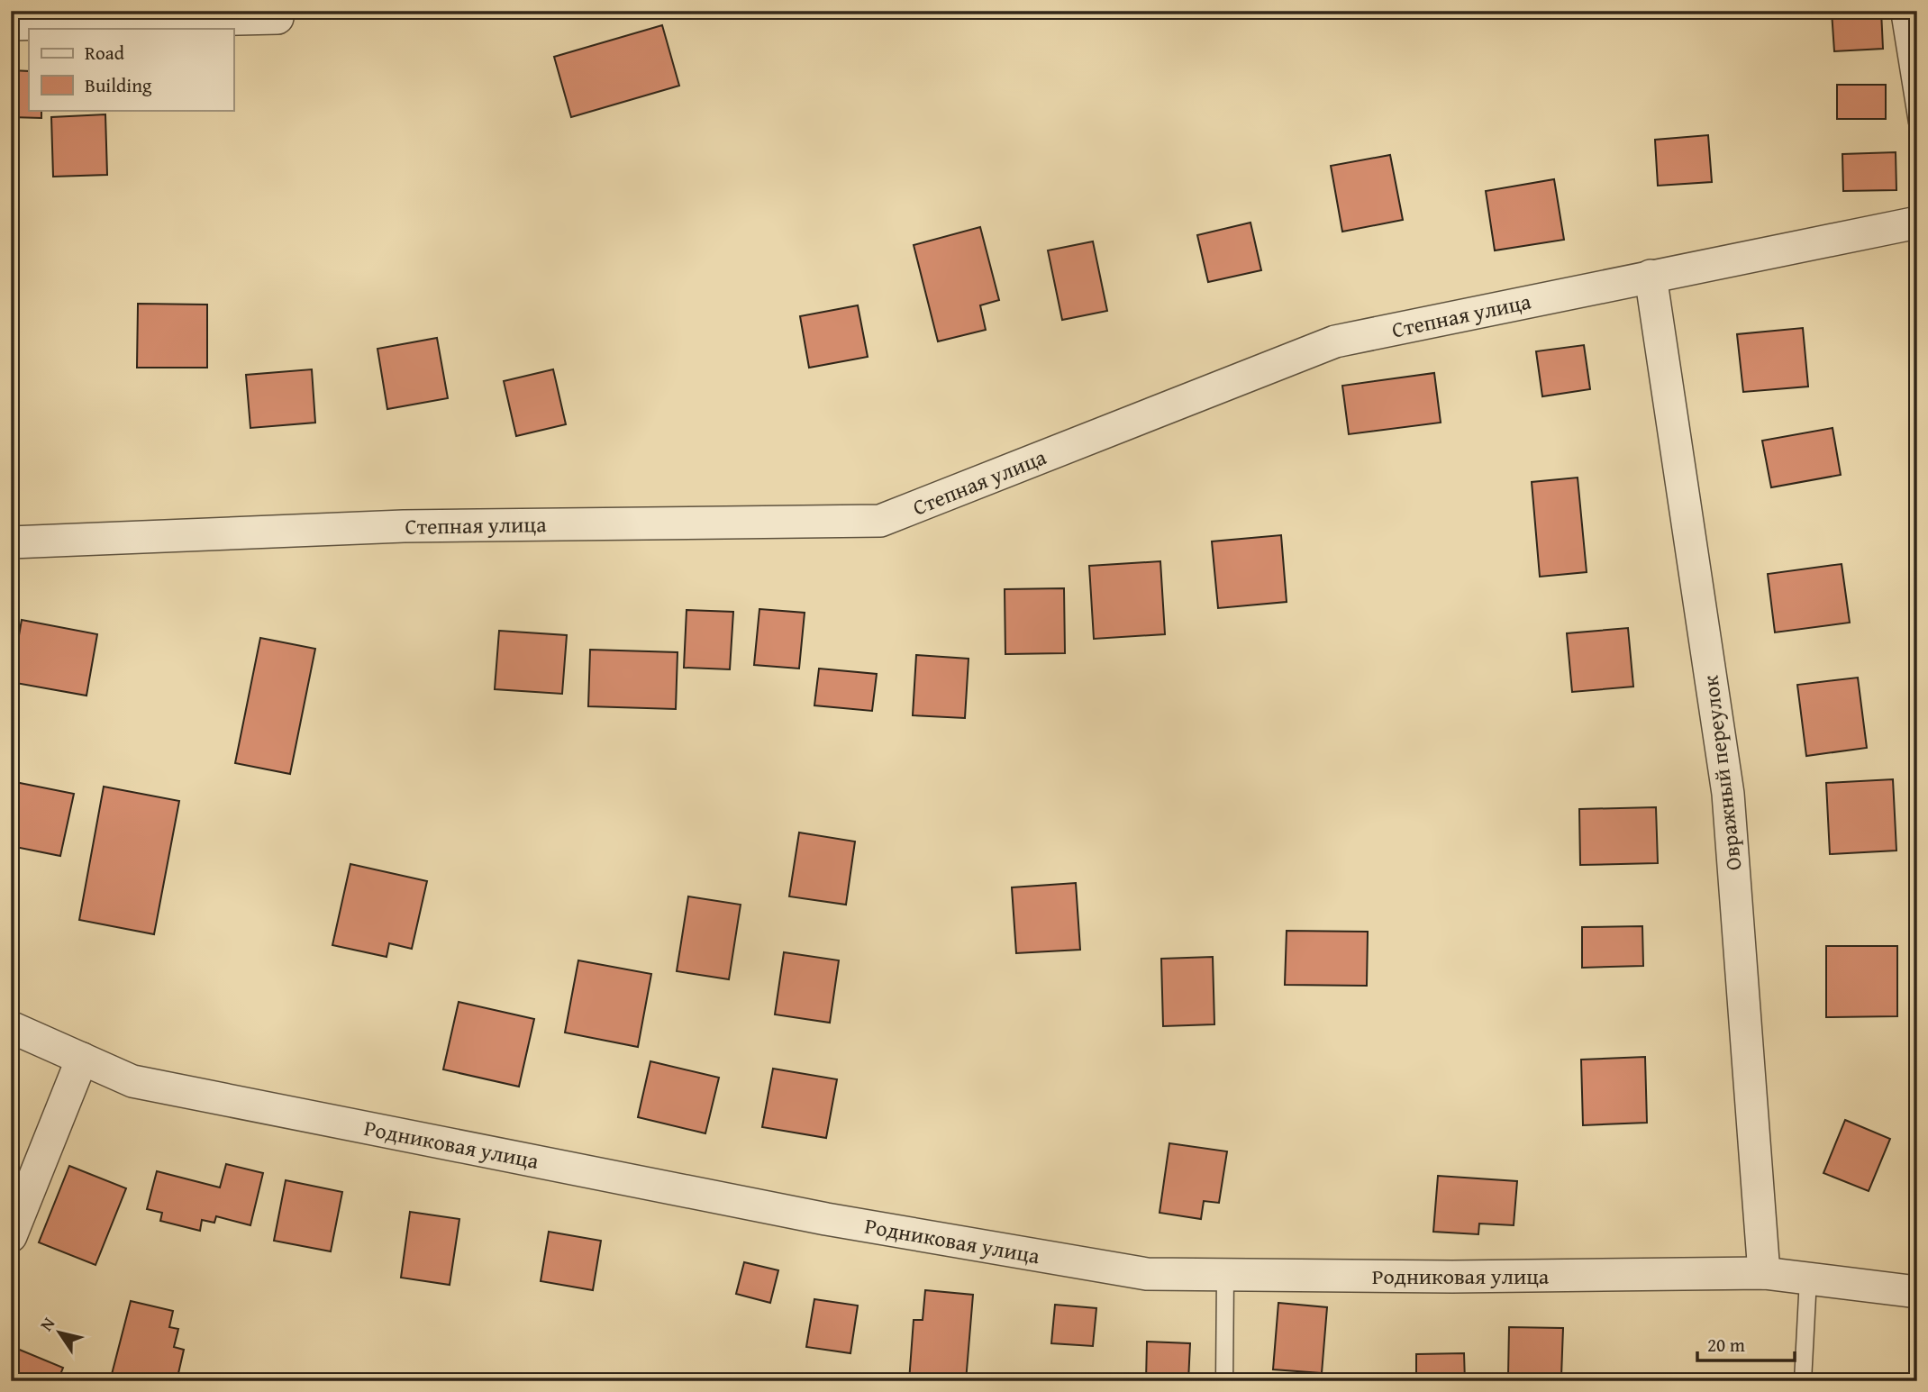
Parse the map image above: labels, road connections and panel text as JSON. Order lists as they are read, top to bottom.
{
  "streets": {
    "street": ["Степная улица", "Овражный переулок", "Родниковая улица"]
  },
  "crossings": [
    ["Степная улица", "Овражный переулок"],
    ["Овражный переулок", "Родниковая улица"]
  ],
  "legend": ["Road", "Building"],
  "scale_bar": "20 m",
  "north": "top left"
}
